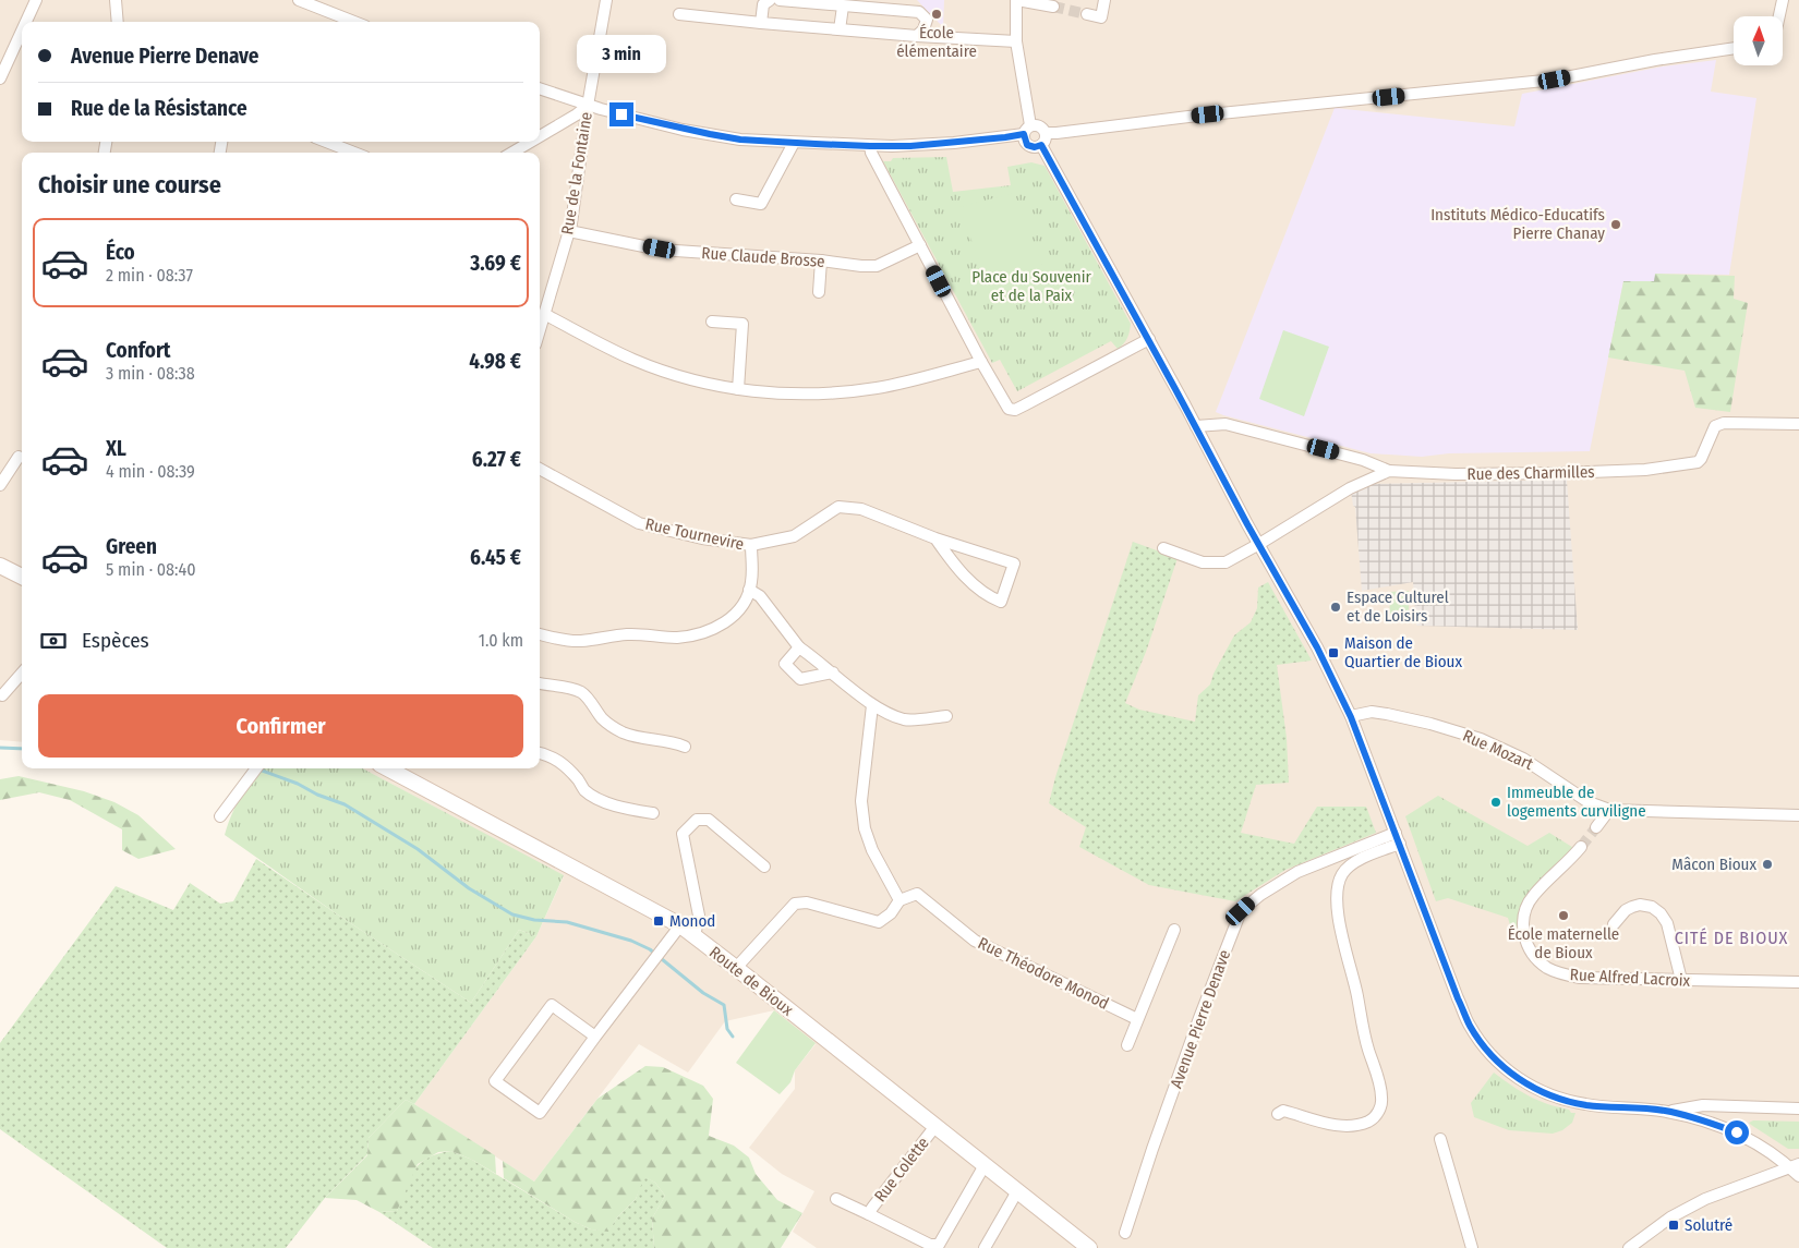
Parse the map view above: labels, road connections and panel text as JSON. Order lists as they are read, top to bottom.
{
  "streets": {
    "main road": ["Route de Bioux"],
    "street": [
      "Rue de la Fontaine",
      "Rue Claude Brosse",
      "Rue des Charmilles",
      "Rue Tournevire",
      "Rue Mozart",
      "Rue Théodore Monod",
      "Rue Alfred Lacroix",
      "Avenue Pierre Denave",
      "Rue Colette"
    ]
  },
  "crossings": [
    ["Rue de la Fontaine", "Rue Claude Brosse"],
    ["Route de Bioux", "Rue Colette"]
  ],
  "districts": ["CITÉ DE BIOUX"],
  "parks": ["Place du Souvenir et de la Paix"],
  "places": {
    "other": [
      "École élémentaire",
      "Instituts Médico-Educatifs Pierre Chanay",
      "Espace Culturel et de Loisirs",
      "Immeuble de logements curviligne",
      "Mâcon Bioux",
      "École maternelle de Bioux"
    ],
    "transit": ["Maison de Quartier de Bioux", "Monod", "Solutré"]
  },
  "north": "top",
  "page": {
    "banner": ["Avenue Pierre Denave", "Rue de la Résistance"],
    "bubble": "3 min",
    "heading": "Choisir une course",
    "list": [
      {
        "name": "Éco",
        "note": "2 min · 08:37",
        "value": "3.69 €"
      },
      {
        "name": "Confort",
        "note": "3 min · 08:38",
        "value": "4.98 €"
      },
      {
        "name": "XL",
        "note": "4 min · 08:39",
        "value": "6.27 €"
      },
      {
        "name": "Green",
        "note": "5 min · 08:40",
        "value": "6.45 €"
      }
    ],
    "pay": ["Espèces", "1.0 km"],
    "buttons": "Confirmer"
  }
}
